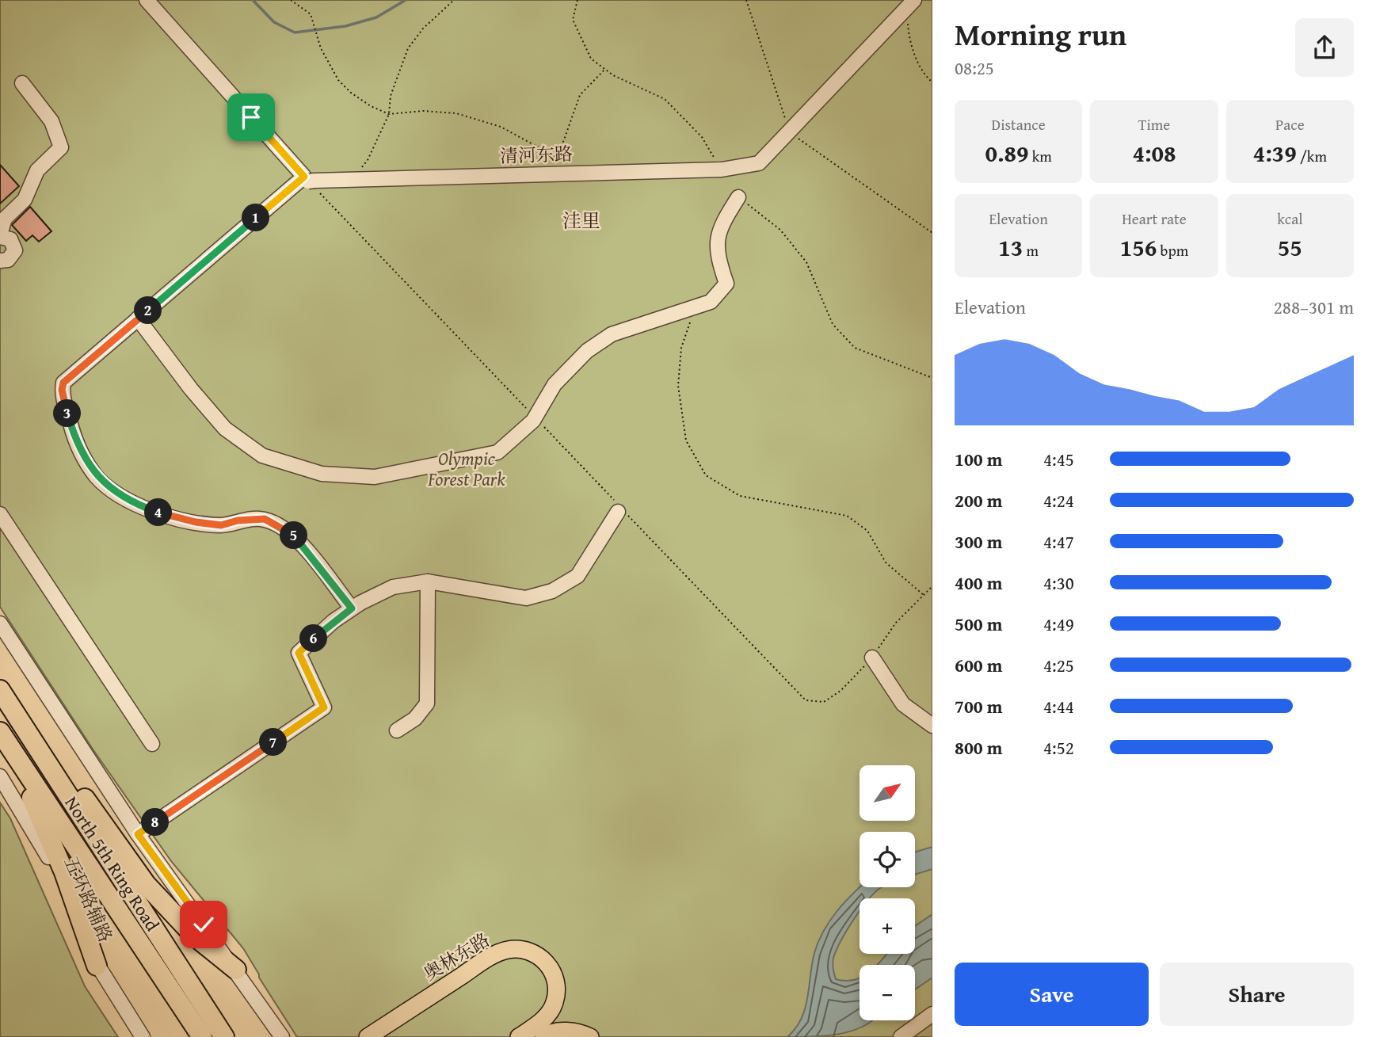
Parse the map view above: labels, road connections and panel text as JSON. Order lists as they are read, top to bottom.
{
  "streets": {
    "highway": ["North 5th Ring Road"],
    "main road": ["奥林东路"],
    "street": ["清河东路", "五环路辅路"]
  },
  "districts": ["洼里"],
  "parks": ["Olympic Forest Park"],
  "north": "top right",
  "page": {
    "heading": ["Morning run", "08:25"],
    "stats": [
      ["Distance", "0.89 km"],
      ["Time", "4:08"],
      ["Pace", "4:39 /km"],
      ["Elevation", "13 m"],
      ["Heart rate", "156 bpm"],
      ["kcal", "55"]
    ],
    "pins": [
      "1",
      "2",
      "3",
      "4",
      "5",
      "6",
      "7",
      "8"
    ],
    "chart": ["Elevation", "288–301 m"],
    "list": [
      {
        "name": "100 m",
        "note": "4:45"
      },
      {
        "name": "200 m",
        "note": "4:24"
      },
      {
        "name": "300 m",
        "note": "4:47"
      },
      {
        "name": "400 m",
        "note": "4:30"
      },
      {
        "name": "500 m",
        "note": "4:49"
      },
      {
        "name": "600 m",
        "note": "4:25"
      },
      {
        "name": "700 m",
        "note": "4:44"
      },
      {
        "name": "800 m",
        "note": "4:52"
      }
    ],
    "map_buttons": ["+", "−"],
    "buttons": ["Save", "Share"]
  }
}
